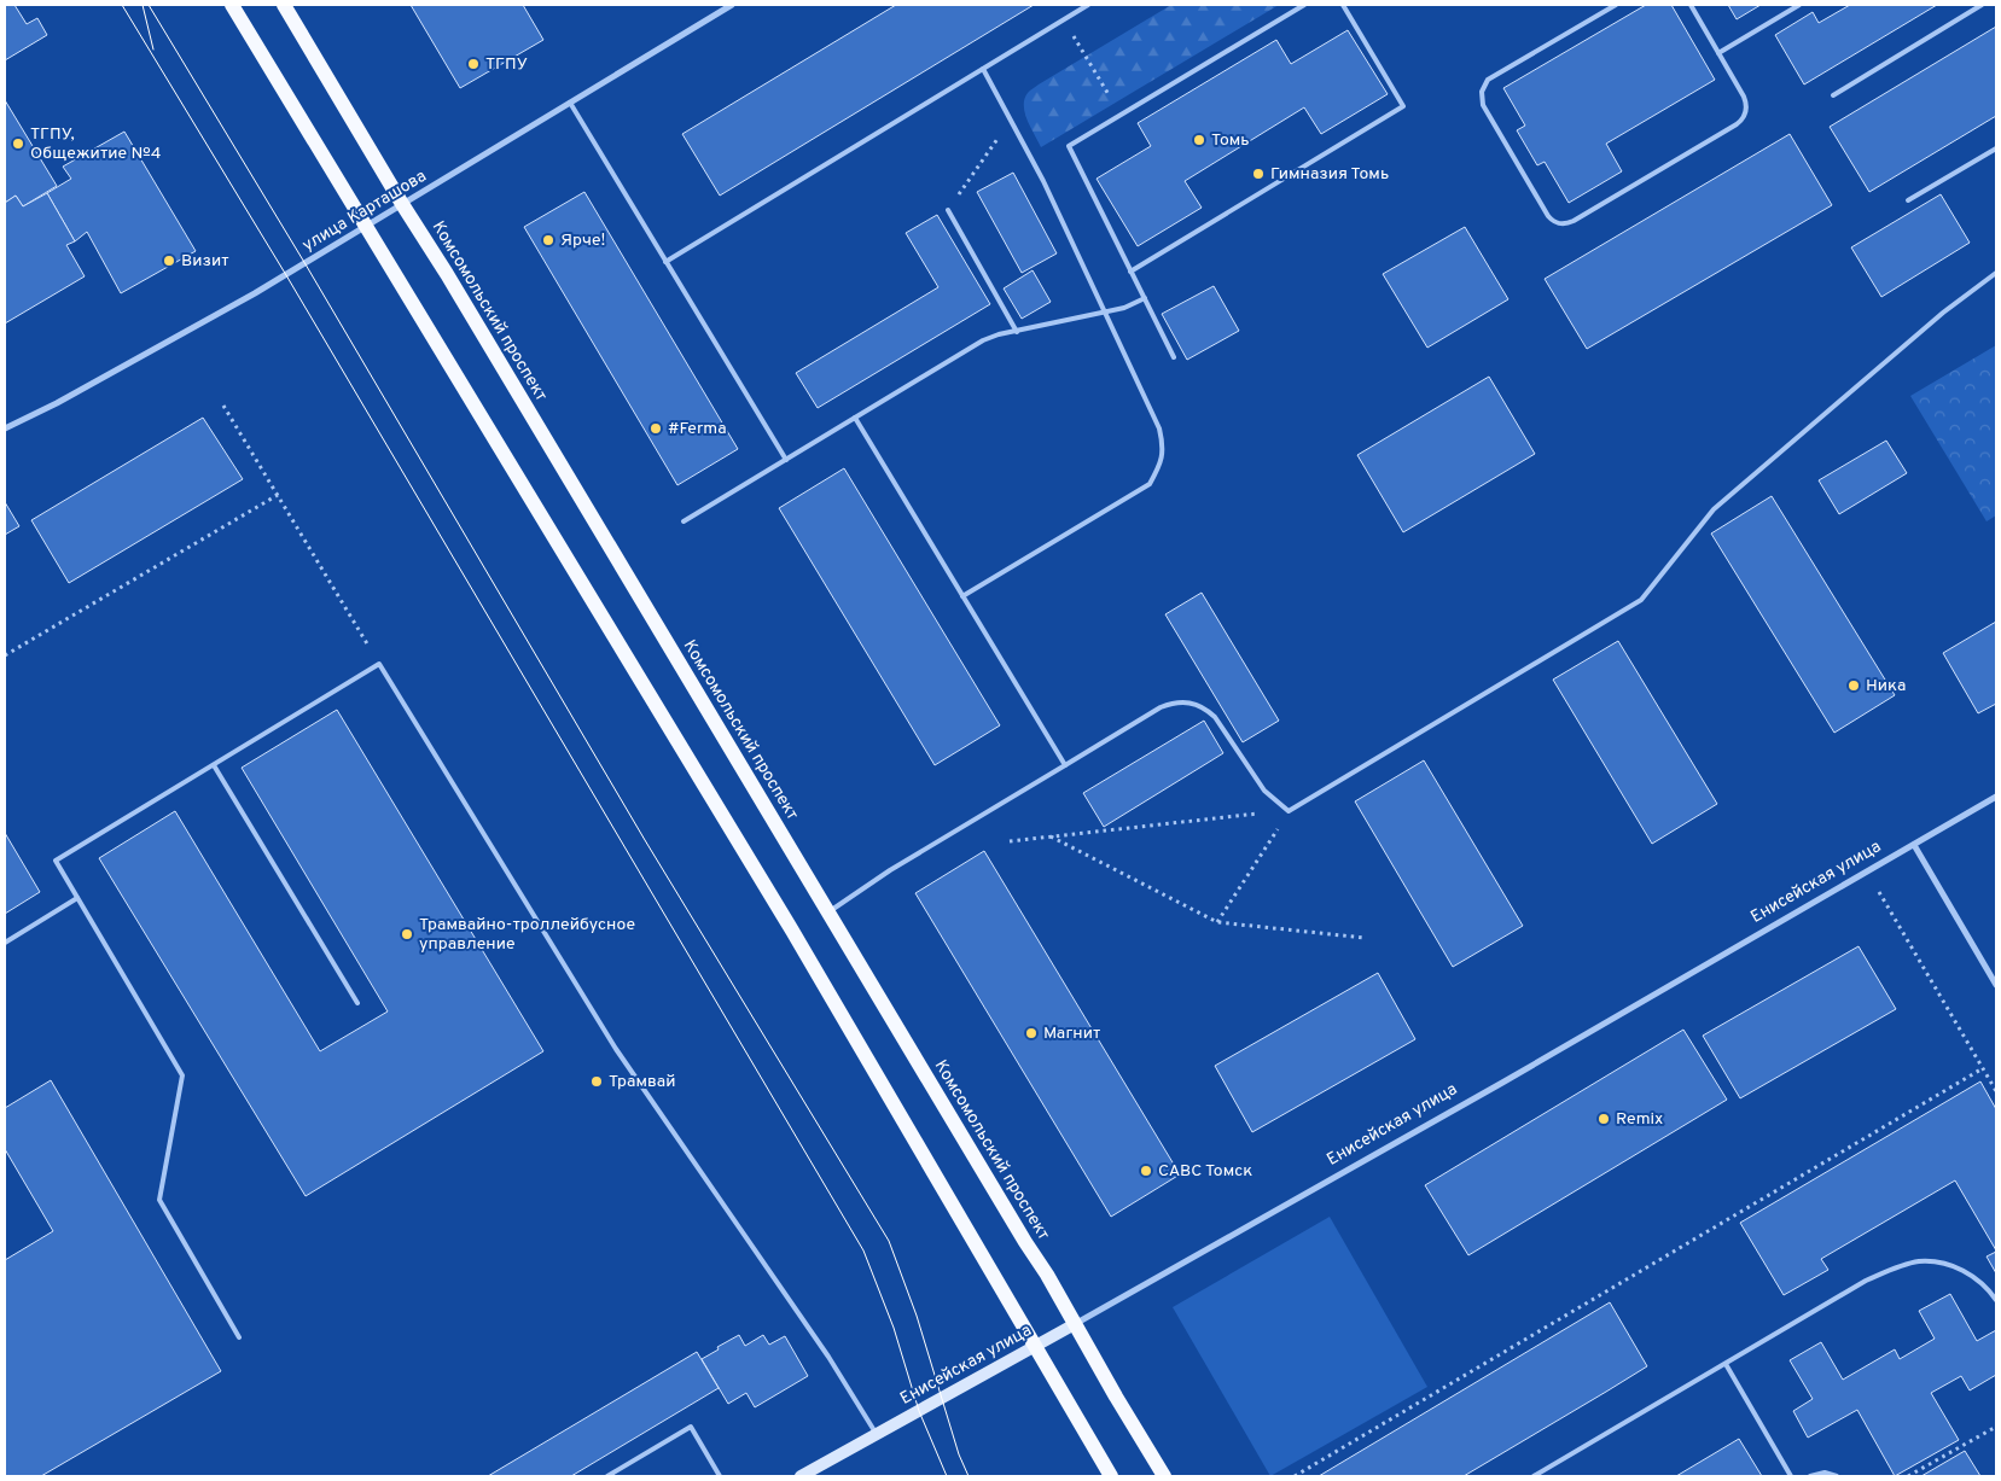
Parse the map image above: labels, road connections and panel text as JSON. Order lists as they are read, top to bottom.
{
  "streets": {
    "main road": ["Комсомольский проспект"],
    "street": ["улица Карташова", "Енисейская улица"]
  },
  "crossings": [
    ["улица Карташова", "Комсомольский проспект"],
    ["Комсомольский проспект", "Енисейская улица"]
  ],
  "places": [
    "ТГПУ",
    "Томь",
    "ТГПУ, Общежитие №4",
    "Гимназия Томь",
    "Ярче!",
    "Визит",
    "#Ferma",
    "Ника",
    "Трамвайно-троллейбусное управление",
    "Магнит",
    "Трамвай",
    "Remix",
    "САВС Томск"
  ]
}
